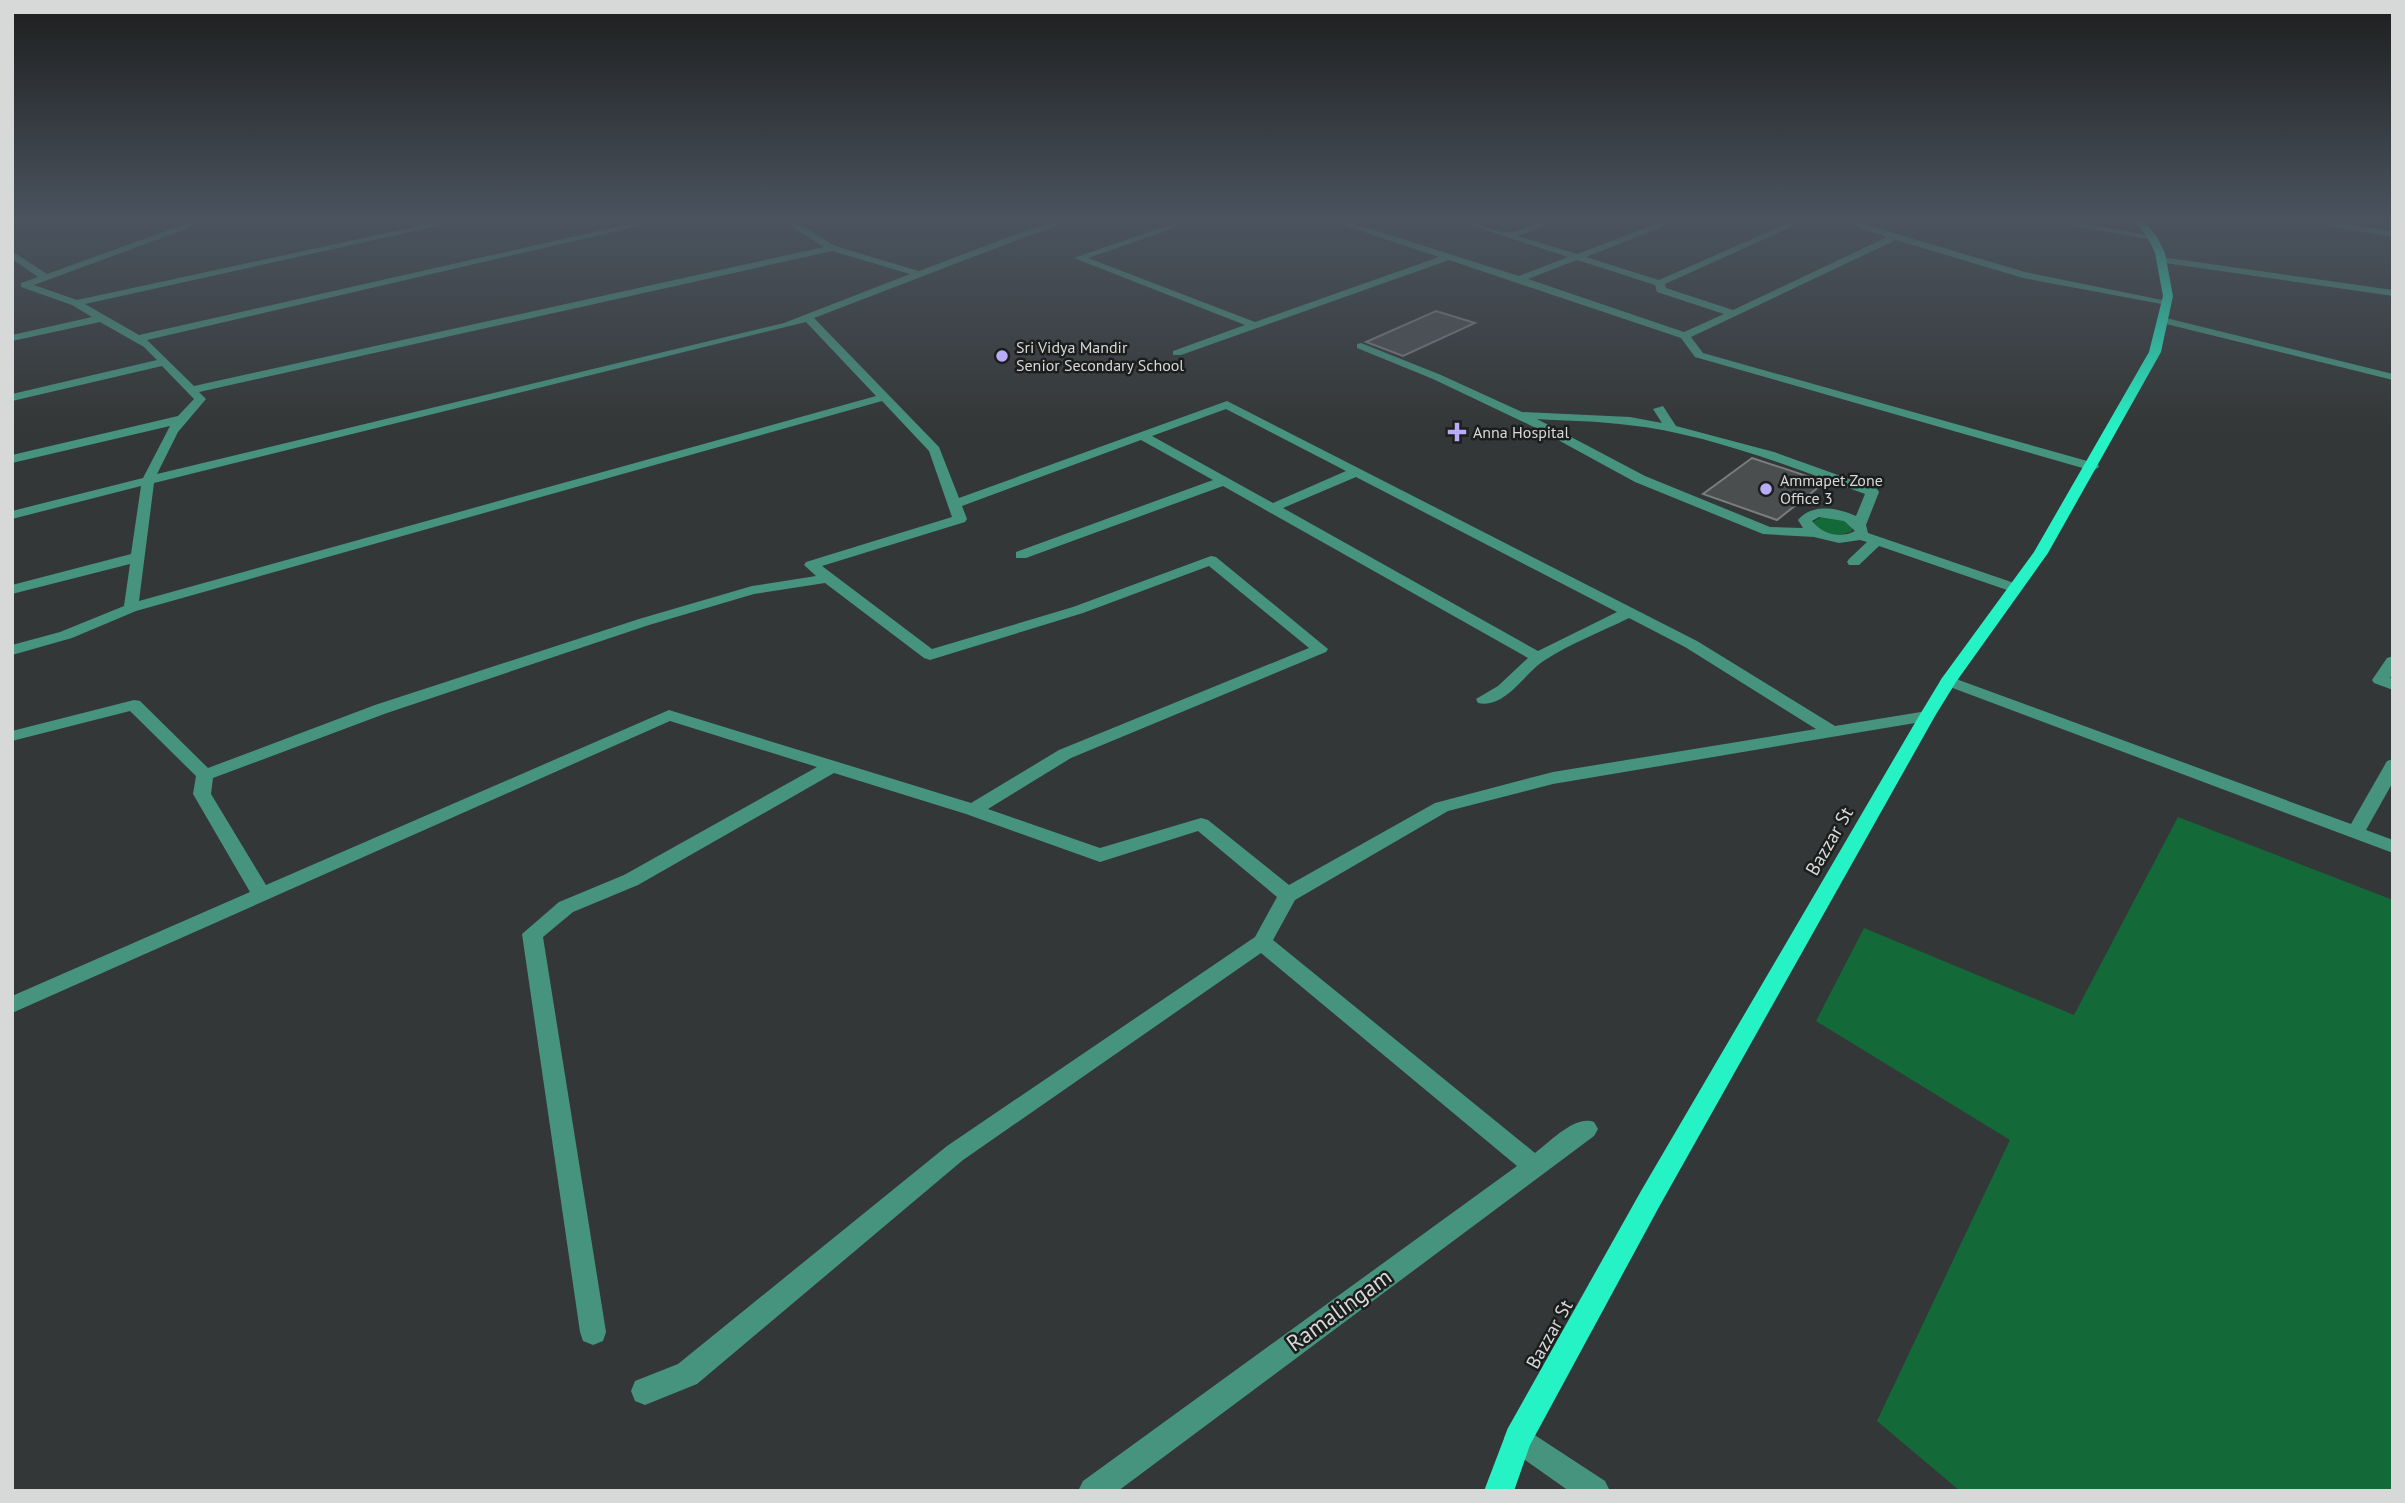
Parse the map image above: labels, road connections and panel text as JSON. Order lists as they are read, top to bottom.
{
  "streets": {
    "main road": ["Bazzar St"],
    "street": ["Ramalingam"]
  },
  "places": {
    "other": ["Sri Vidya Mandir Senior Secondary School", "Ammapet Zone Office 3"],
    "health": ["Anna Hospital"]
  }
}
